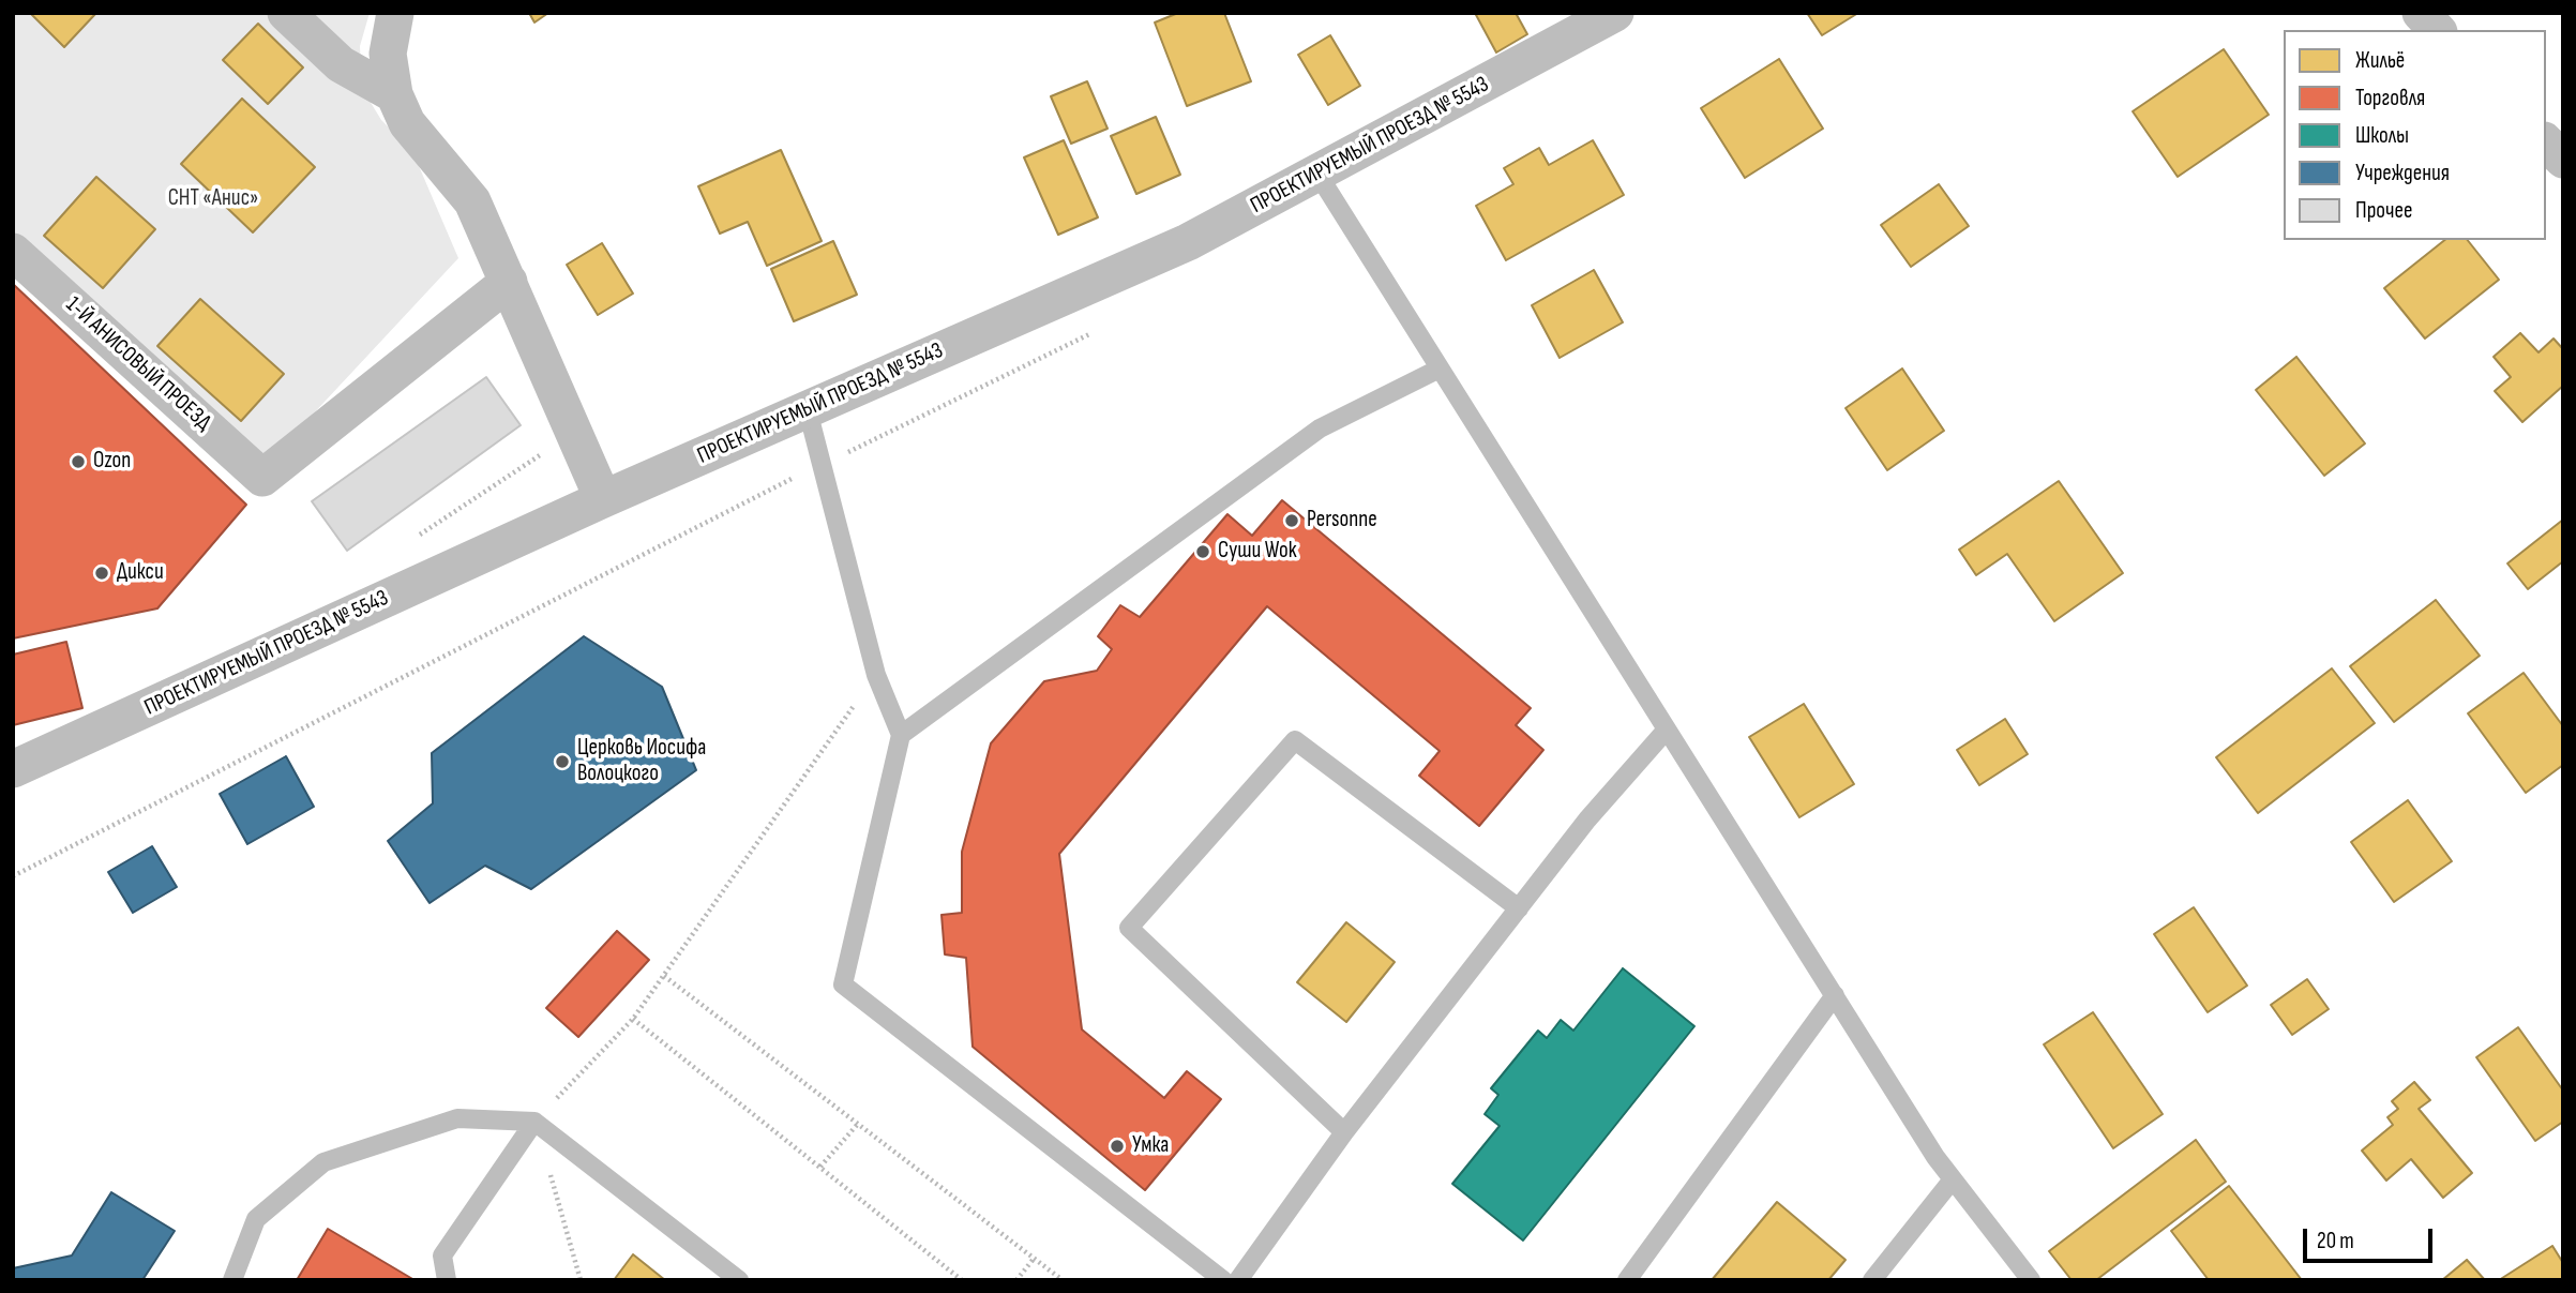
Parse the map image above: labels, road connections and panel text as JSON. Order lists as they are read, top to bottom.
{
  "streets": {
    "street": ["ПРОЕКТИРУЕМЫЙ ПРОЕЗД № 5543", "1-Й АНИСОВЫЙ ПРОЕЗД"]
  },
  "parks": ["СНТ «Анис»"],
  "places": [
    "Ozon",
    "Personne",
    "Суши Wok",
    "Дикси",
    "Церковь Иосифа Волоцкого",
    "Умка"
  ],
  "legend": [
    "Жильё",
    "Торговля",
    "Школы",
    "Учреждения",
    "Прочее"
  ],
  "scale_bar": "20 m"
}
